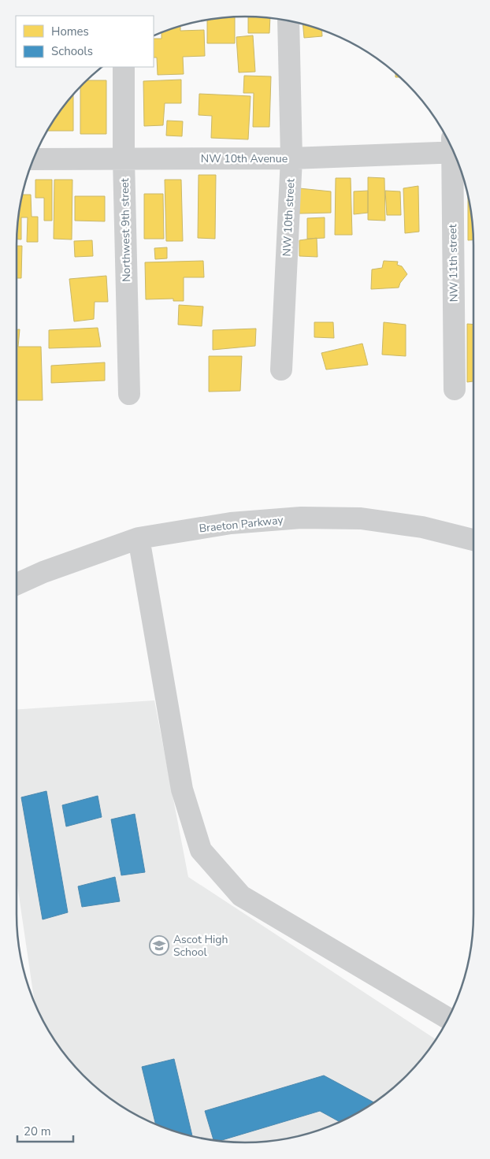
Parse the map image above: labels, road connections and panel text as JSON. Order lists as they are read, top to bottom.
{
  "streets": {
    "street": [
      "NW 10th Avenue",
      "NW 10th street",
      "Northwest 9th street",
      "NW 11th street",
      "Braeton Parkway"
    ]
  },
  "crossings": [
    ["NW 10th Avenue", "NW 10th street"],
    ["NW 10th Avenue", "Northwest 9th street"]
  ],
  "places": {
    "school or university": ["Ascot High School"]
  },
  "legend": ["Homes", "Schools"],
  "scale_bar": "20 m"
}
